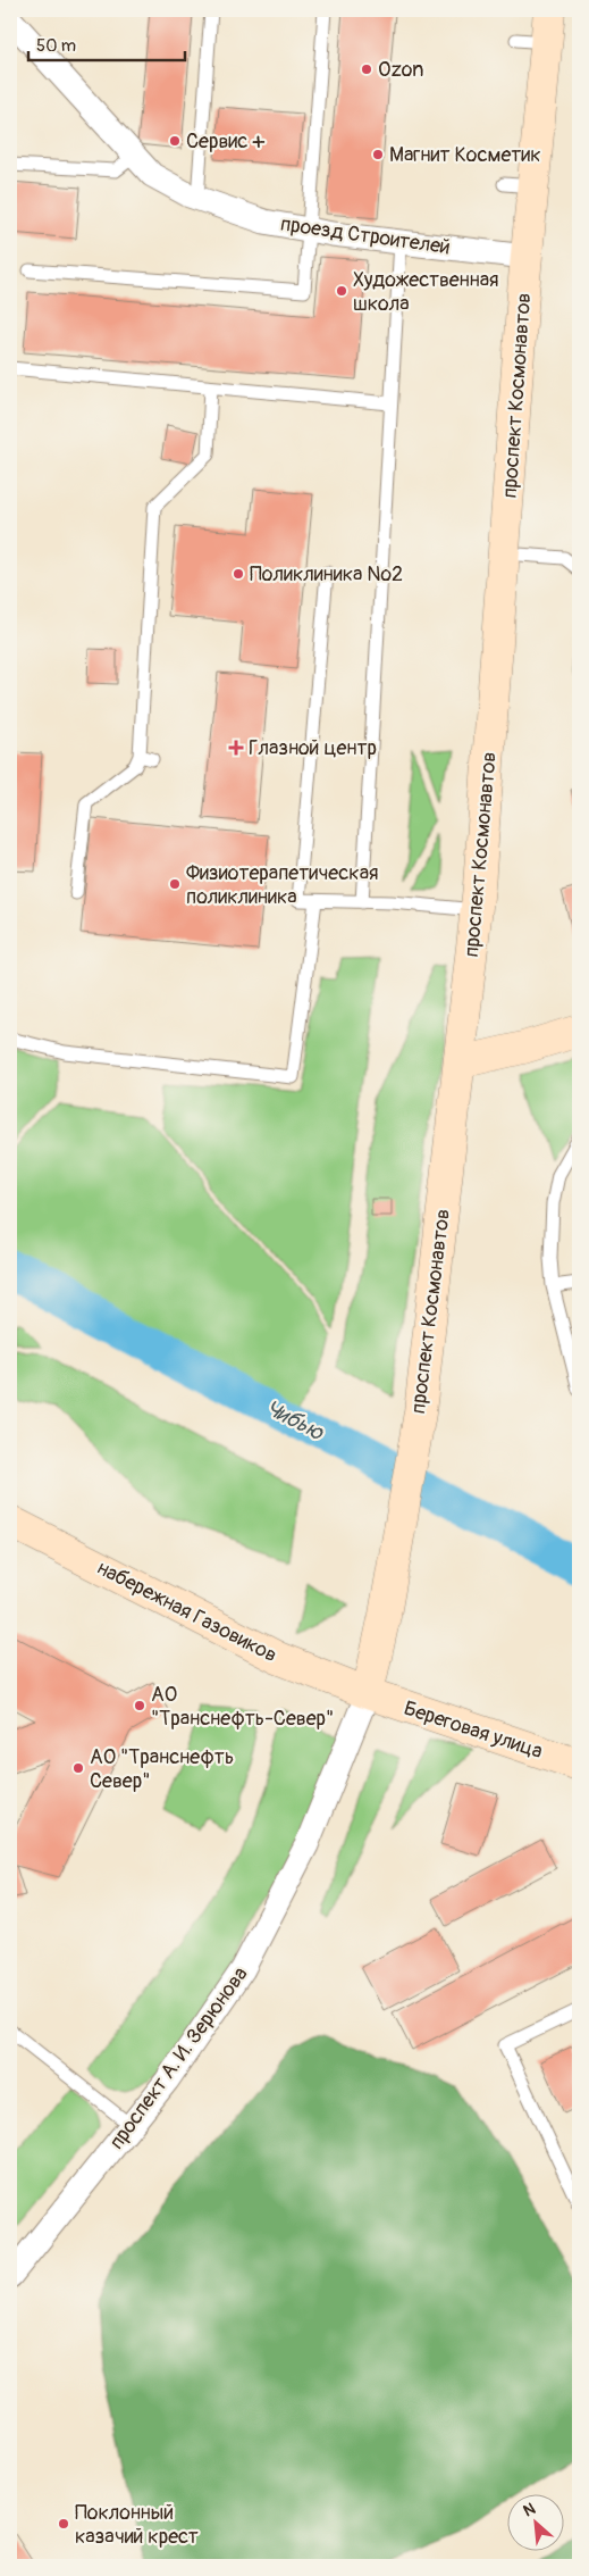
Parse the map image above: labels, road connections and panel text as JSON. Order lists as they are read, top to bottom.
{
  "streets": {
    "main road": ["проспект Космонавтов", "набережная Газовиков", "Береговая улица"],
    "street": ["проезд Строителей", "проспект А. И. Зерюнова"]
  },
  "crossings": [
    ["проезд Строителей", "проспект Космонавтов"],
    ["проспект Космонавтов", "набережная Газовиков"],
    ["проспект Космонавтов", "Береговая улица"],
    ["проспект Космонавтов", "проспект А. И. Зерюнова"],
    ["набережная Газовиков", "Береговая улица"],
    ["набережная Газовиков", "проспект А. И. Зерюнова"],
    ["Береговая улица", "проспект А. И. Зерюнова"]
  ],
  "water": ["Чибью"],
  "places": {
    "other": [
      "Ozon",
      "Сервис +",
      "Магнит Косметик",
      "Художественная школа",
      "Поликлиника №2",
      "Физиотерапетическая поликлиника",
      "АО \"Транснефть-Север\"",
      "АО \"Транснефть Север\"",
      "Поклонный казачий крест"
    ],
    "health": ["Глазной центр"]
  },
  "scale_bar": "50 m",
  "north": "top left"
}
